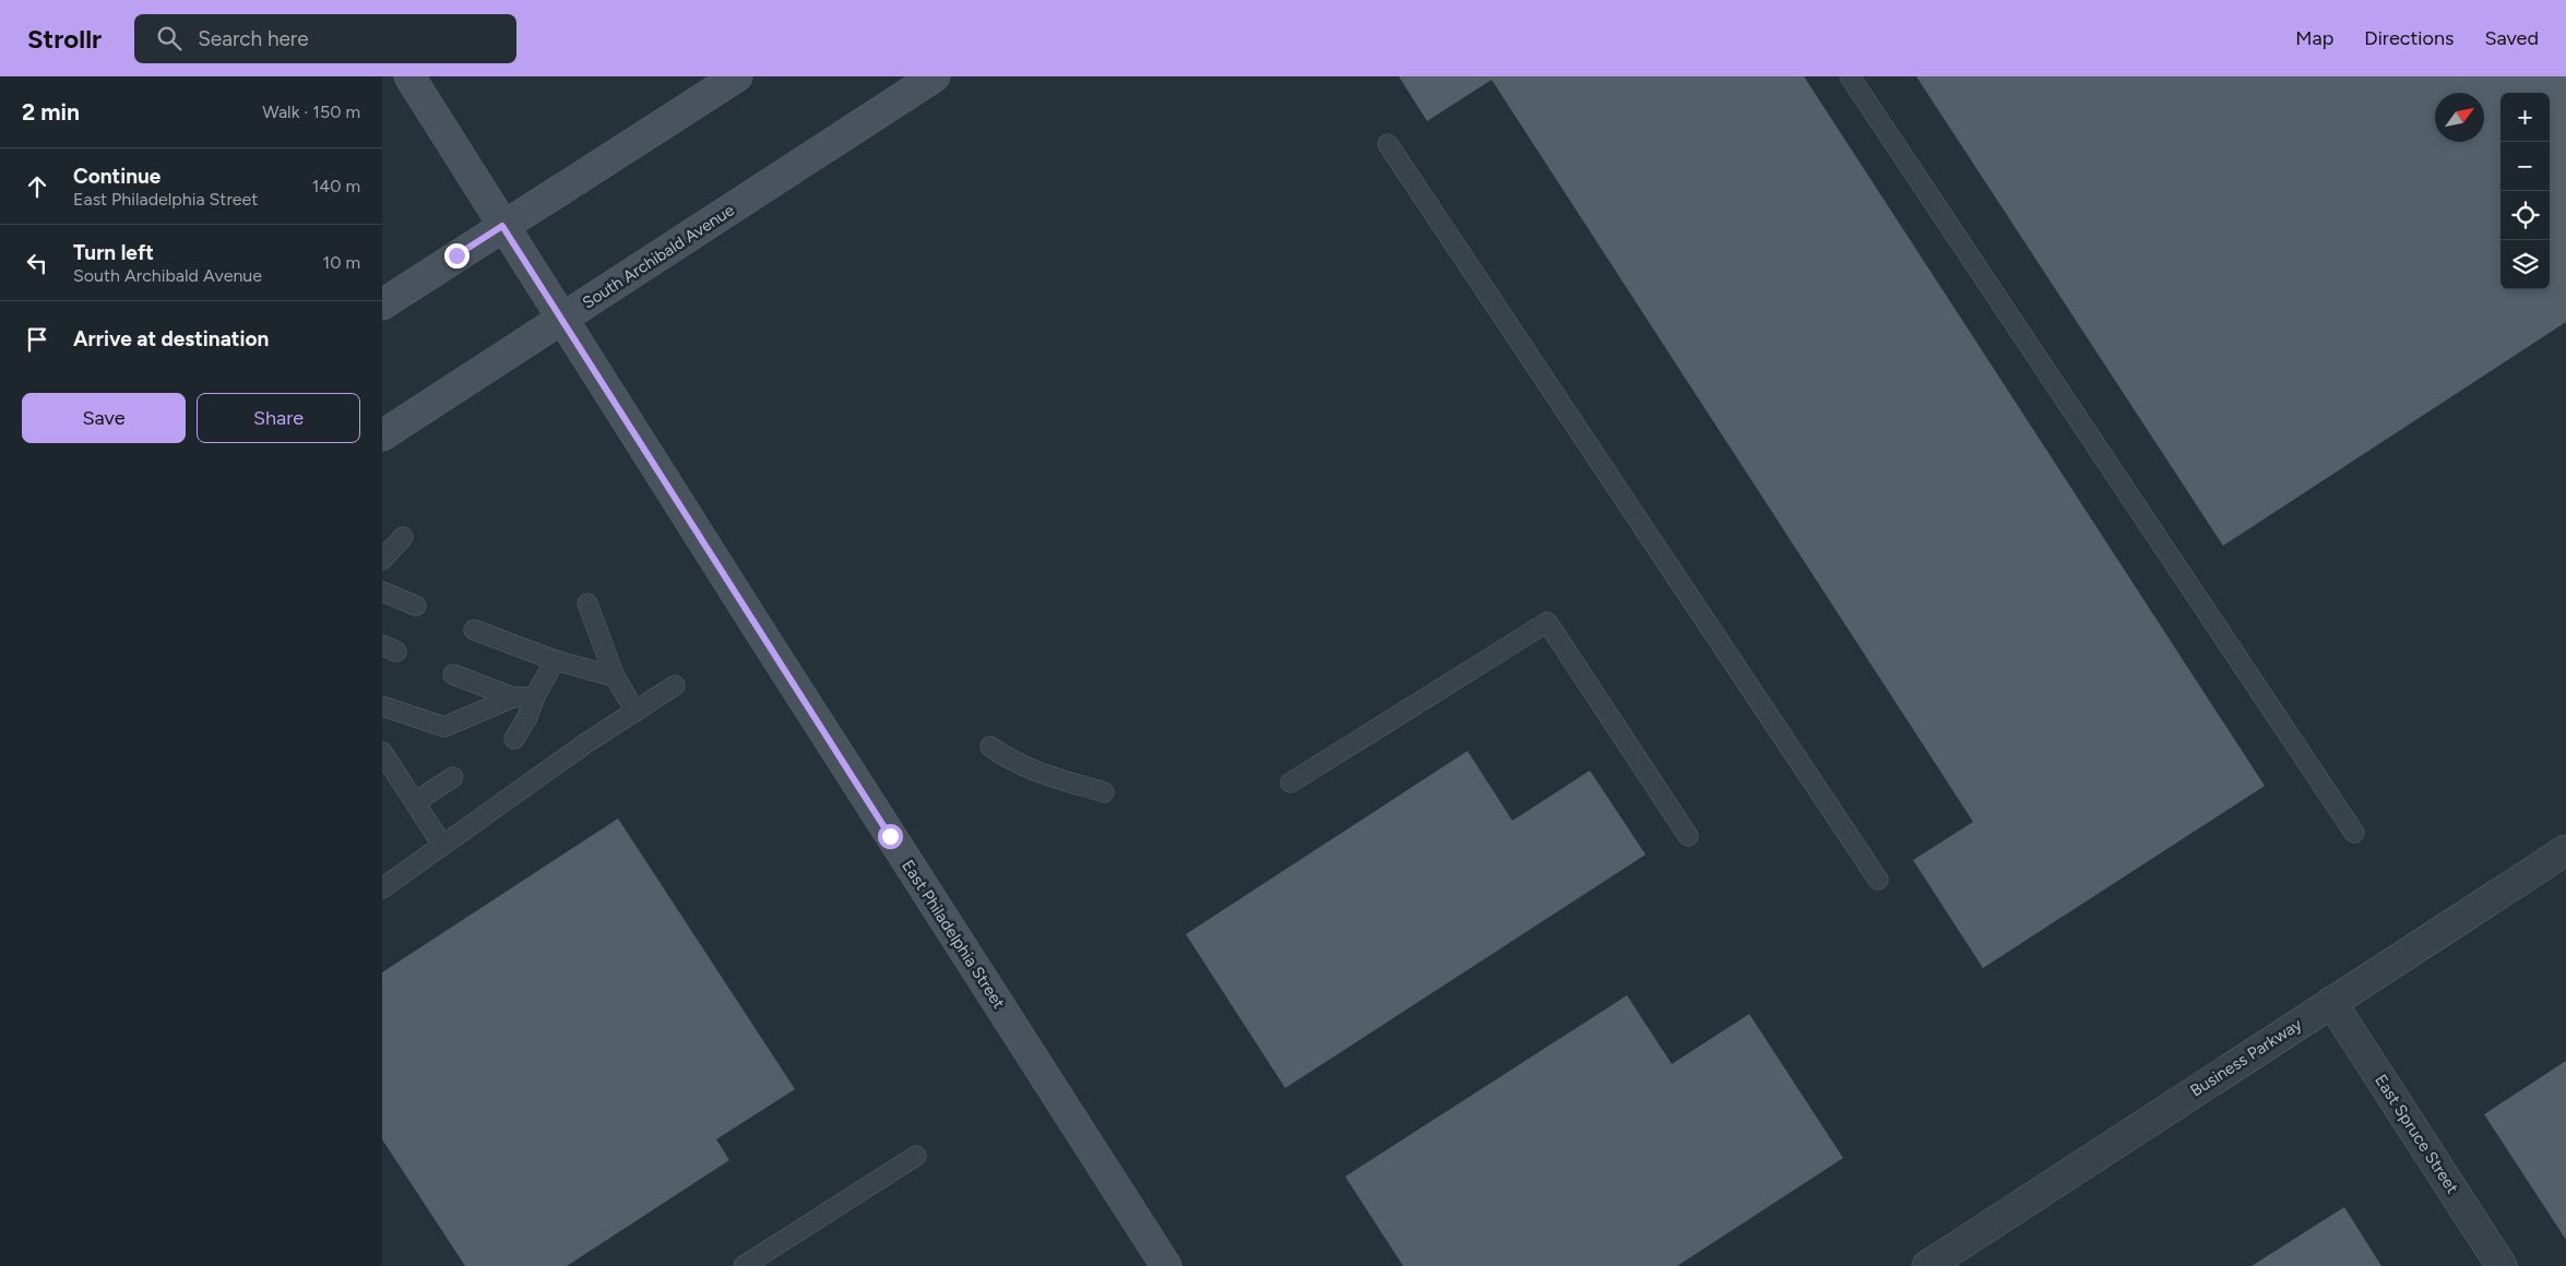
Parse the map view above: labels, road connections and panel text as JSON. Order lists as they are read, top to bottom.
{
  "streets": {
    "street": [
      "South Archibald Avenue",
      "East Philadelphia Street",
      "Business Parkway",
      "East Spruce Street"
    ]
  },
  "crossings": [
    ["South Archibald Avenue", "East Philadelphia Street"],
    ["Business Parkway", "East Spruce Street"]
  ],
  "north": "top right",
  "page": {
    "header": "Strollr",
    "search": "Search here",
    "nav": ["Map", "Directions", "Saved"],
    "heading": ["2 min", "Walk · 150 m"],
    "map_buttons": ["+", "−"],
    "list": [
      ["Continue", "East Philadelphia Street", "140 m"],
      ["Turn left", "South Archibald Avenue", "10 m"],
      "Arrive at destination"
    ],
    "buttons": ["Save", "Share"]
  }
}
